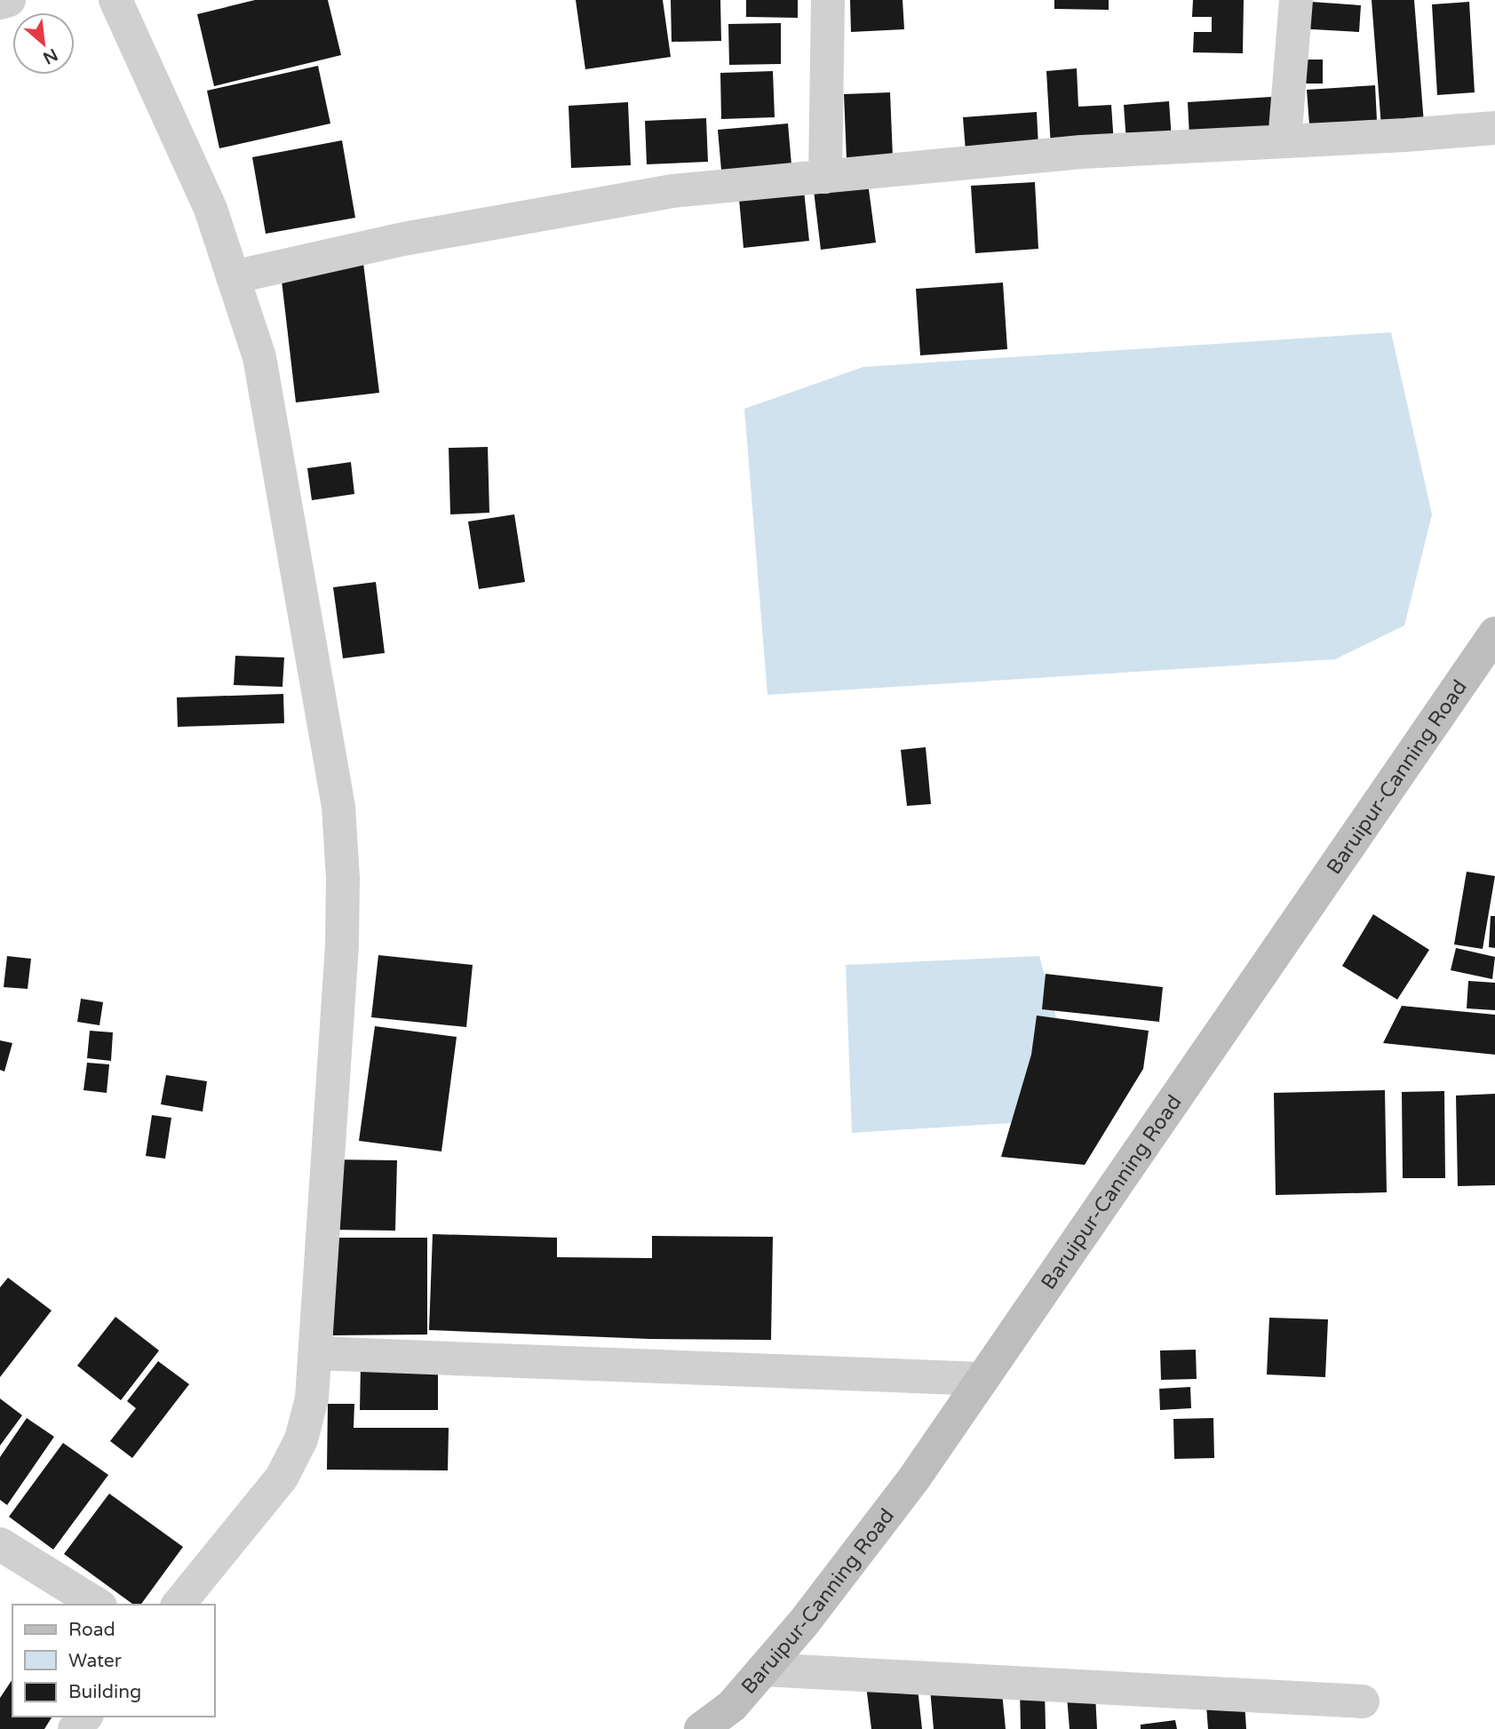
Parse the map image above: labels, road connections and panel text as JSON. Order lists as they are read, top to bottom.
{
  "streets": {
    "main road": ["Baruipur-Canning Road"]
  },
  "legend": ["Road", "Water", "Building"],
  "north": "bottom right"
}
